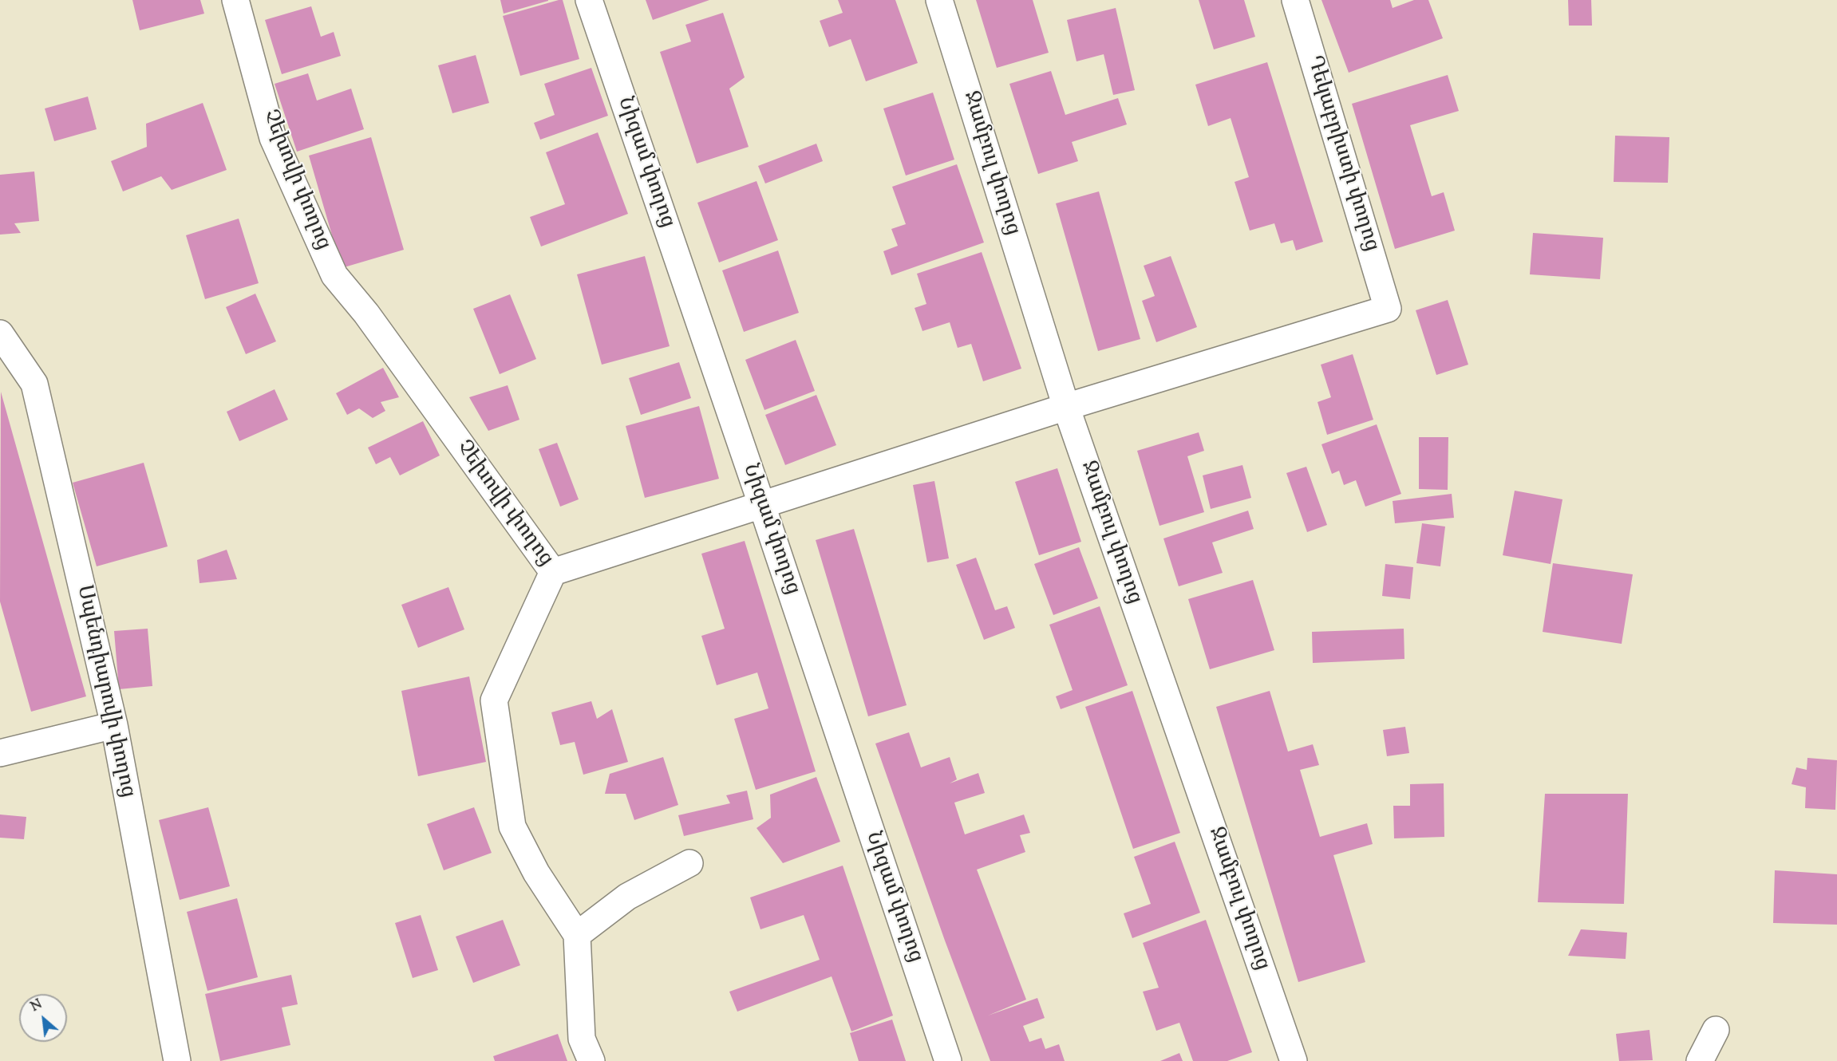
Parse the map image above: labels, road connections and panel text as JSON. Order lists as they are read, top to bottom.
{
  "streets": {
    "street": [
      "Դեկաբրիստի փողոց",
      "Նիզամ փողոց",
      "Ջամբուլ փողոց",
      "Չեխովի փողոց",
      "Սպենդիարովի փողոց"
    ]
  },
  "crossings": [
    ["Դեկաբրիստի փողոց", "Ջամբուլ փողոց"]
  ],
  "north": "top left"
}
